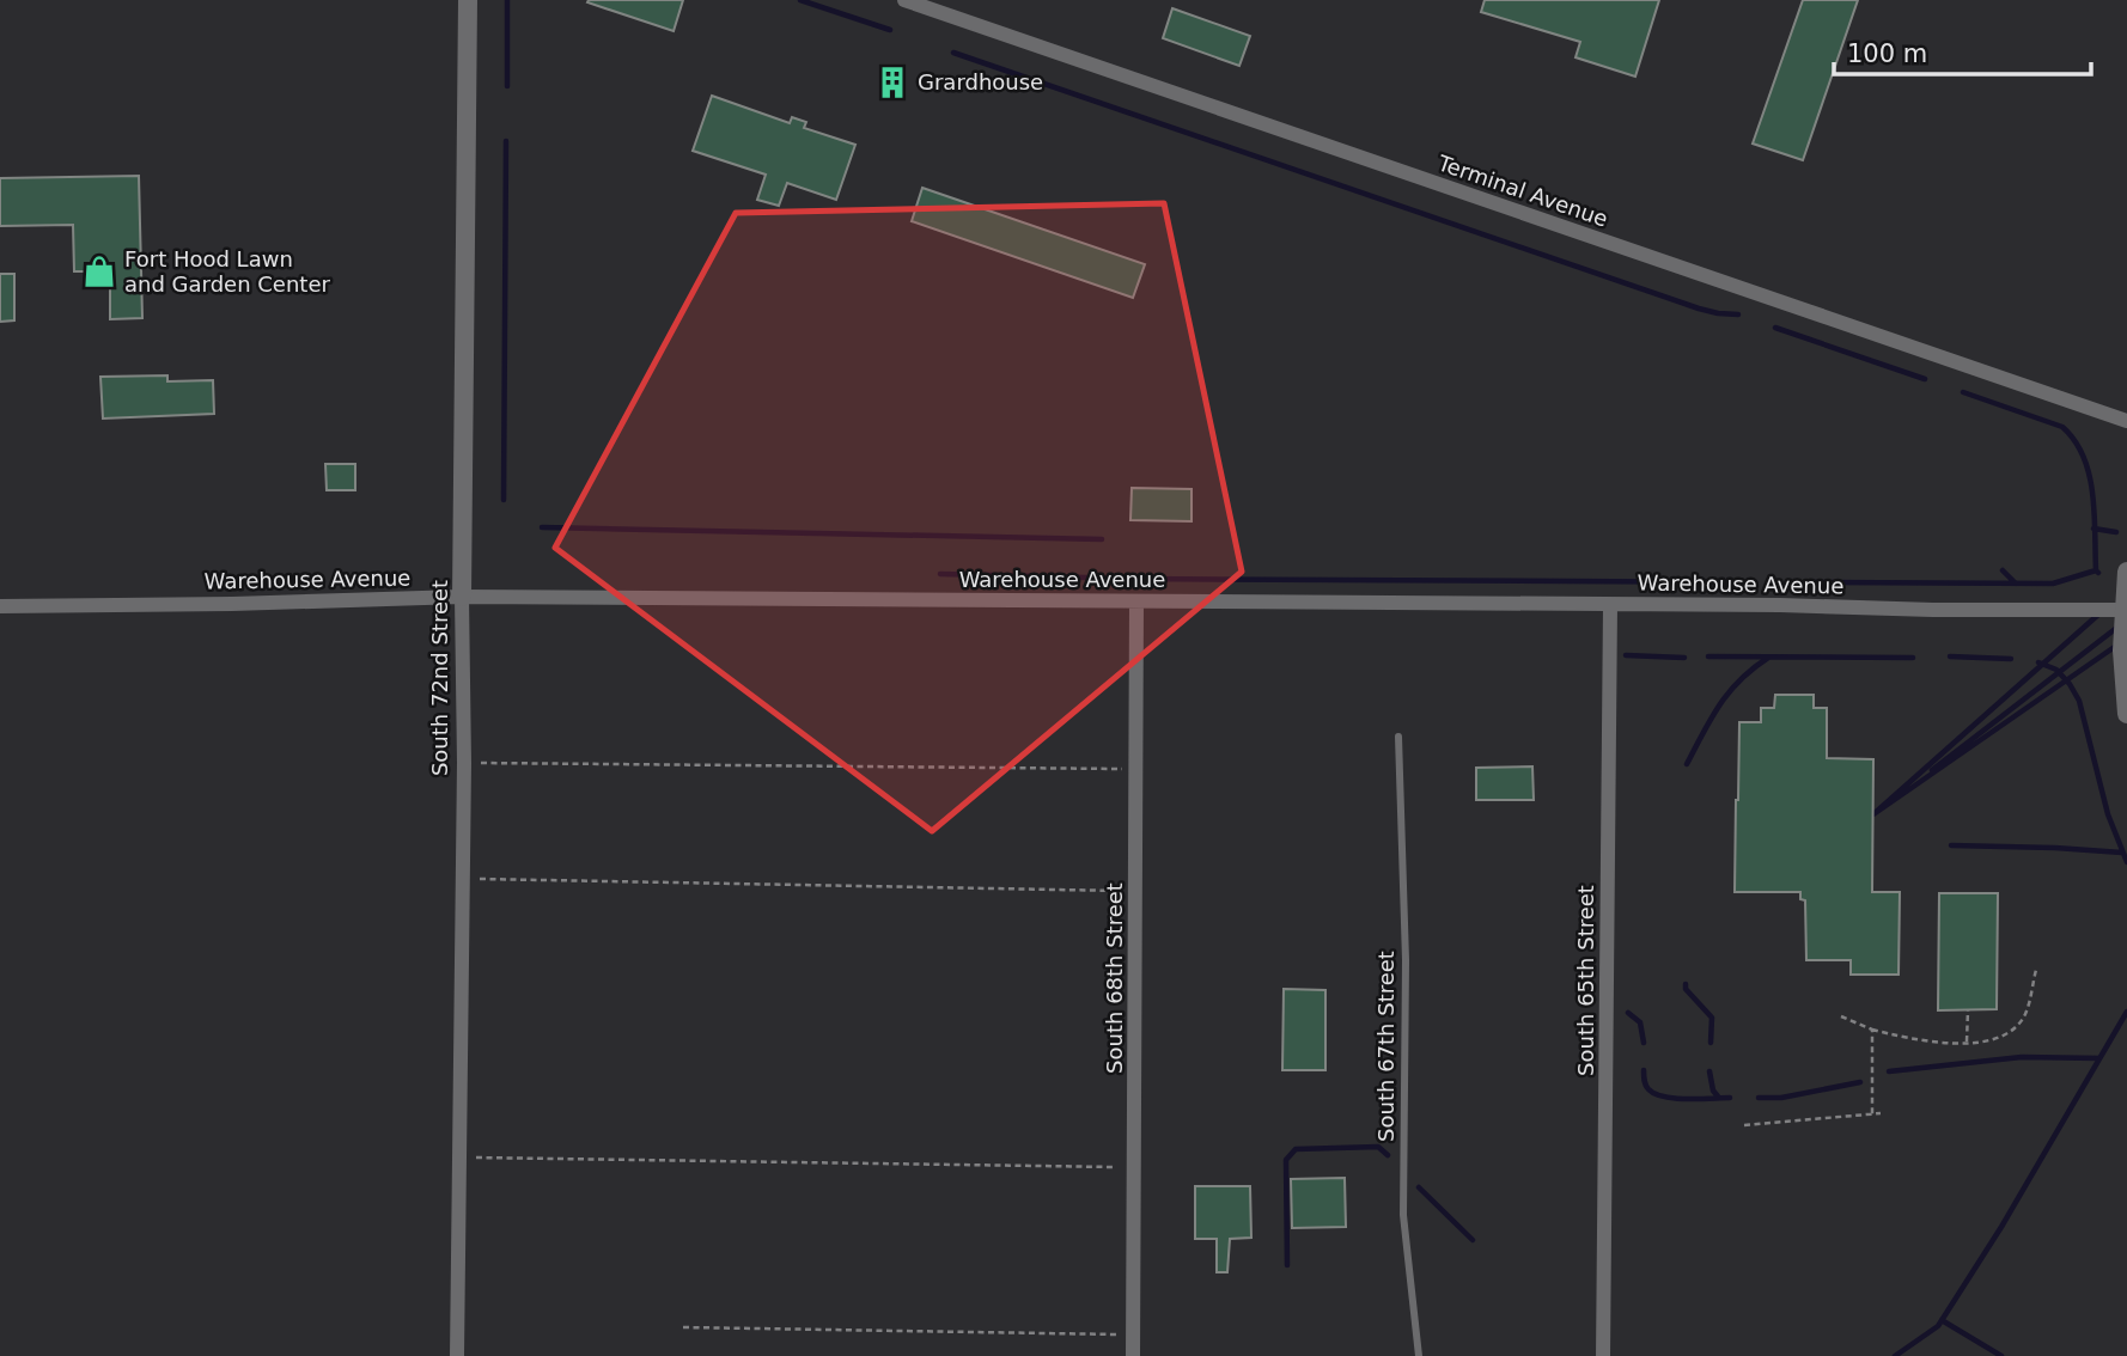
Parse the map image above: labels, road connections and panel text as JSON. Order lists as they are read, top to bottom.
{
  "streets": {
    "street": [
      "Terminal Avenue",
      "Warehouse Avenue",
      "South 72nd Street",
      "South 68th Street",
      "South 65th Street"
    ],
    "lane": ["South 67th Street"]
  },
  "crossings": [
    ["Warehouse Avenue", "South 72nd Street"],
    ["Warehouse Avenue", "South 68th Street"],
    ["Warehouse Avenue", "South 65th Street"]
  ],
  "places": {
    "building": ["Grardhouse"],
    "shop": ["Fort Hood Lawn and Garden Center"]
  },
  "scale_bar": "100 m"
}
